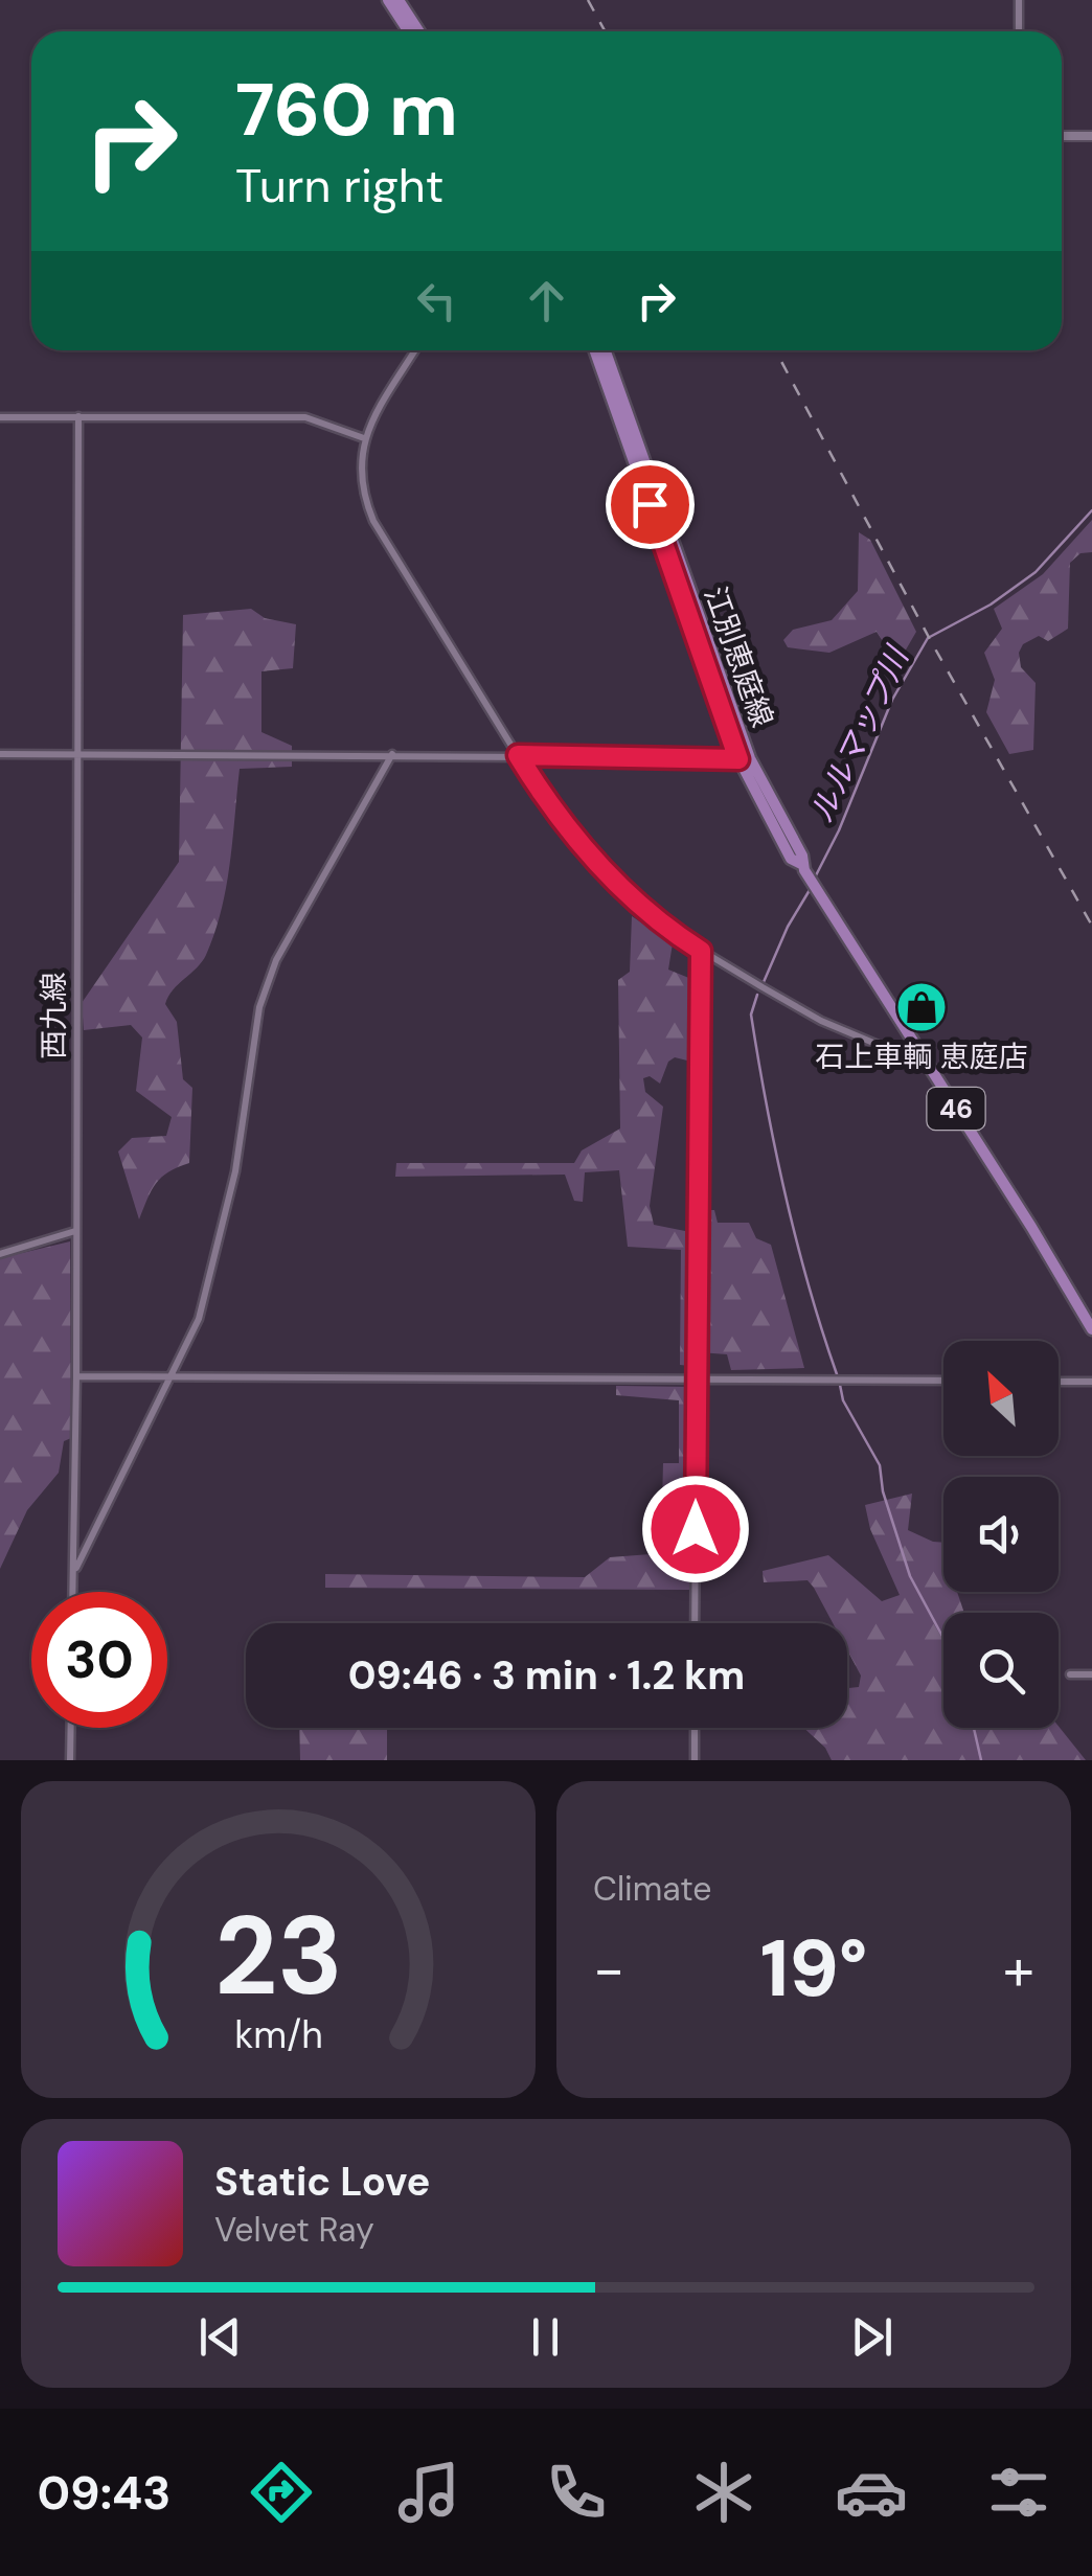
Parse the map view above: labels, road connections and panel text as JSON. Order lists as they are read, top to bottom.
{
  "streets": {
    "main road": ["江別恵庭線", "46"],
    "street": ["西九線"]
  },
  "water": ["ルルマップ川"],
  "places": {
    "shop": ["石上車輌 恵庭店"]
  },
  "north": "top left",
  "page": {
    "turn": ["760 m", "Turn right"],
    "limit": "30",
    "trip": "09:46 · 3 min · 1.2 km",
    "tile": "Climate",
    "heat": ["−", "19°", "+"],
    "song": ["Static Love", "Velvet Ray"],
    "tabs": "09:43",
    "gauge": ["23", "km/h"]
  }
}
